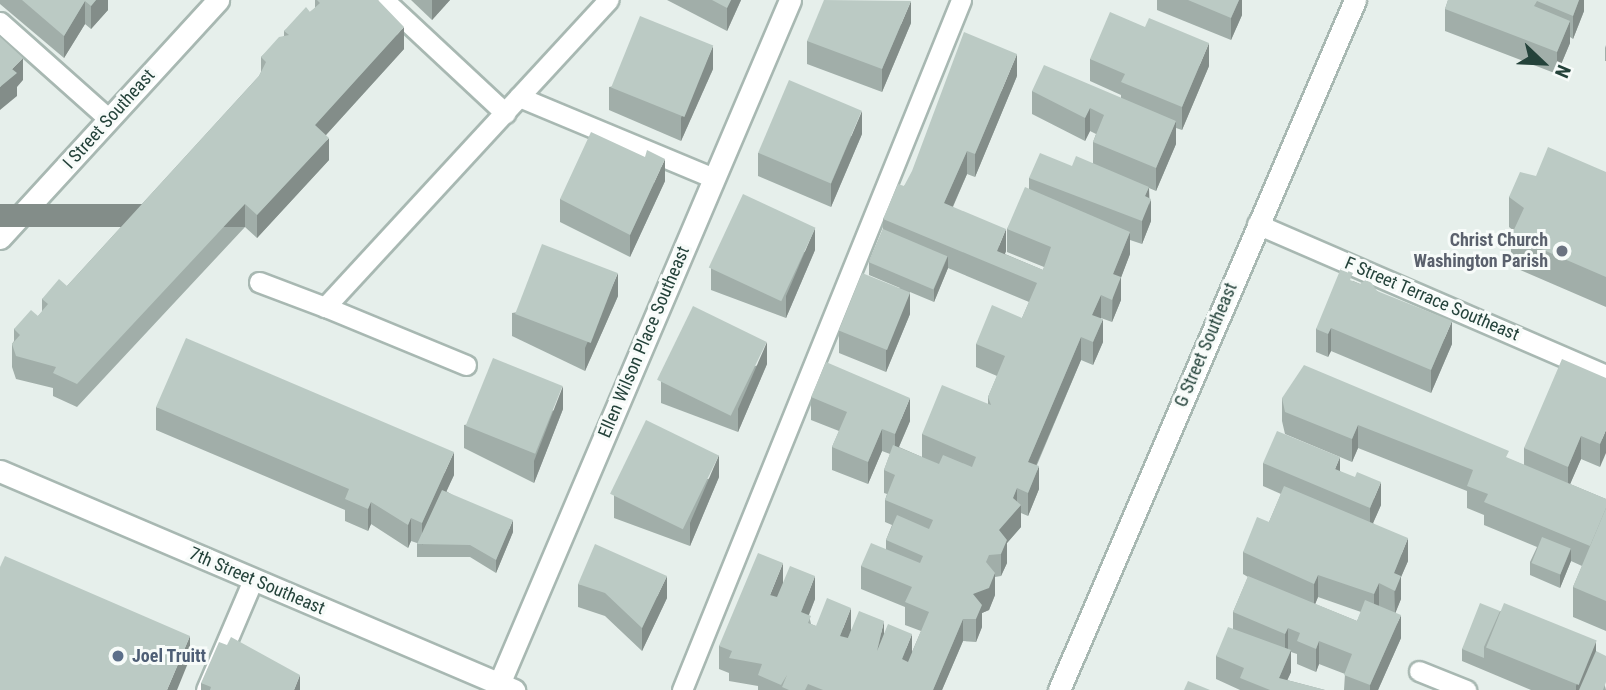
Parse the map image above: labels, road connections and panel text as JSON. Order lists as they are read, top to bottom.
{
  "streets": {
    "street": [
      "I Street Southeast",
      "Ellen Wilson Place Southeast",
      "G Street Southeast",
      "7th Street Southeast"
    ],
    "lane": ["F Street Terrace Southeast"]
  },
  "crossings": [
    ["F Street Terrace Southeast", "G Street Southeast"],
    ["Ellen Wilson Place Southeast", "7th Street Southeast"]
  ],
  "places": ["Christ Church Washington Parish", "Joel Truitt"],
  "north": "bottom right"
}
